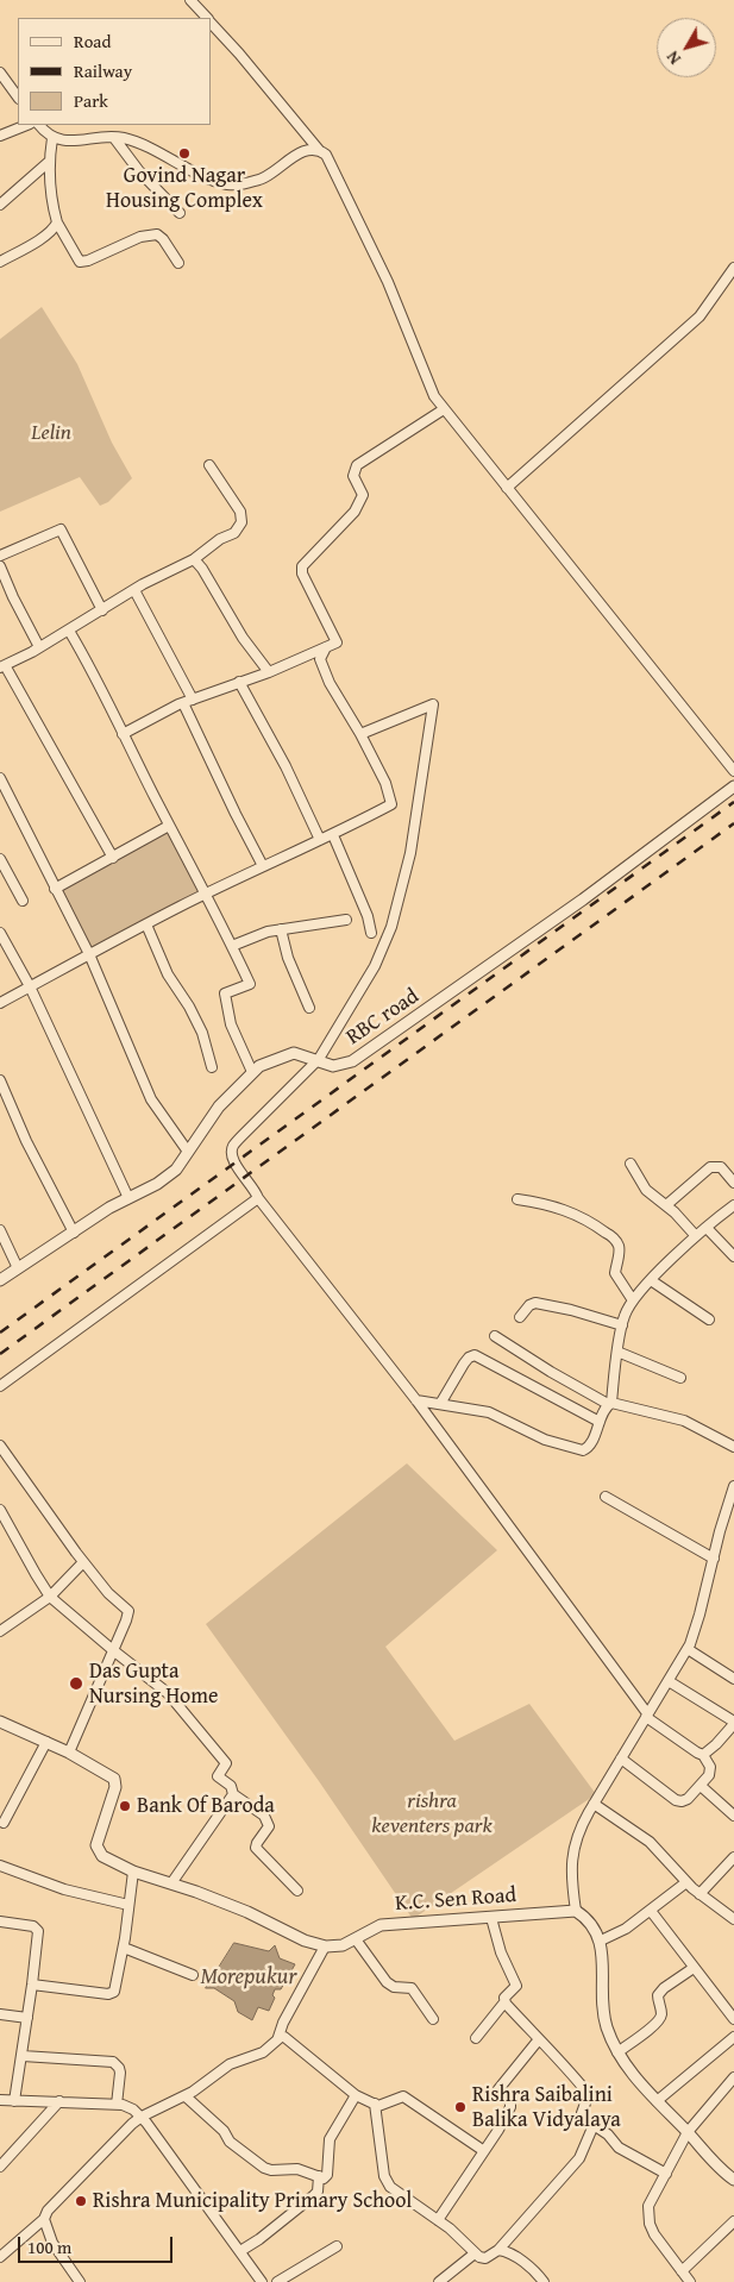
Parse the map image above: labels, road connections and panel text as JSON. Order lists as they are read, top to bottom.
{
  "streets": {
    "street": ["RBC road", "K.C. Sen Road"]
  },
  "water": ["Morepukur"],
  "parks": ["Lelin", "rishra keventers park"],
  "places": [
    "Govind Nagar Housing Complex",
    "Das Gupta Nursing Home",
    "Bank Of Baroda",
    "Rishra Saibalini Balika Vidyalaya",
    "Rishra Municipality Primary School"
  ],
  "legend": ["Road", "Railway", "Park"],
  "scale_bar": "100 m",
  "north": "bottom left"
}
